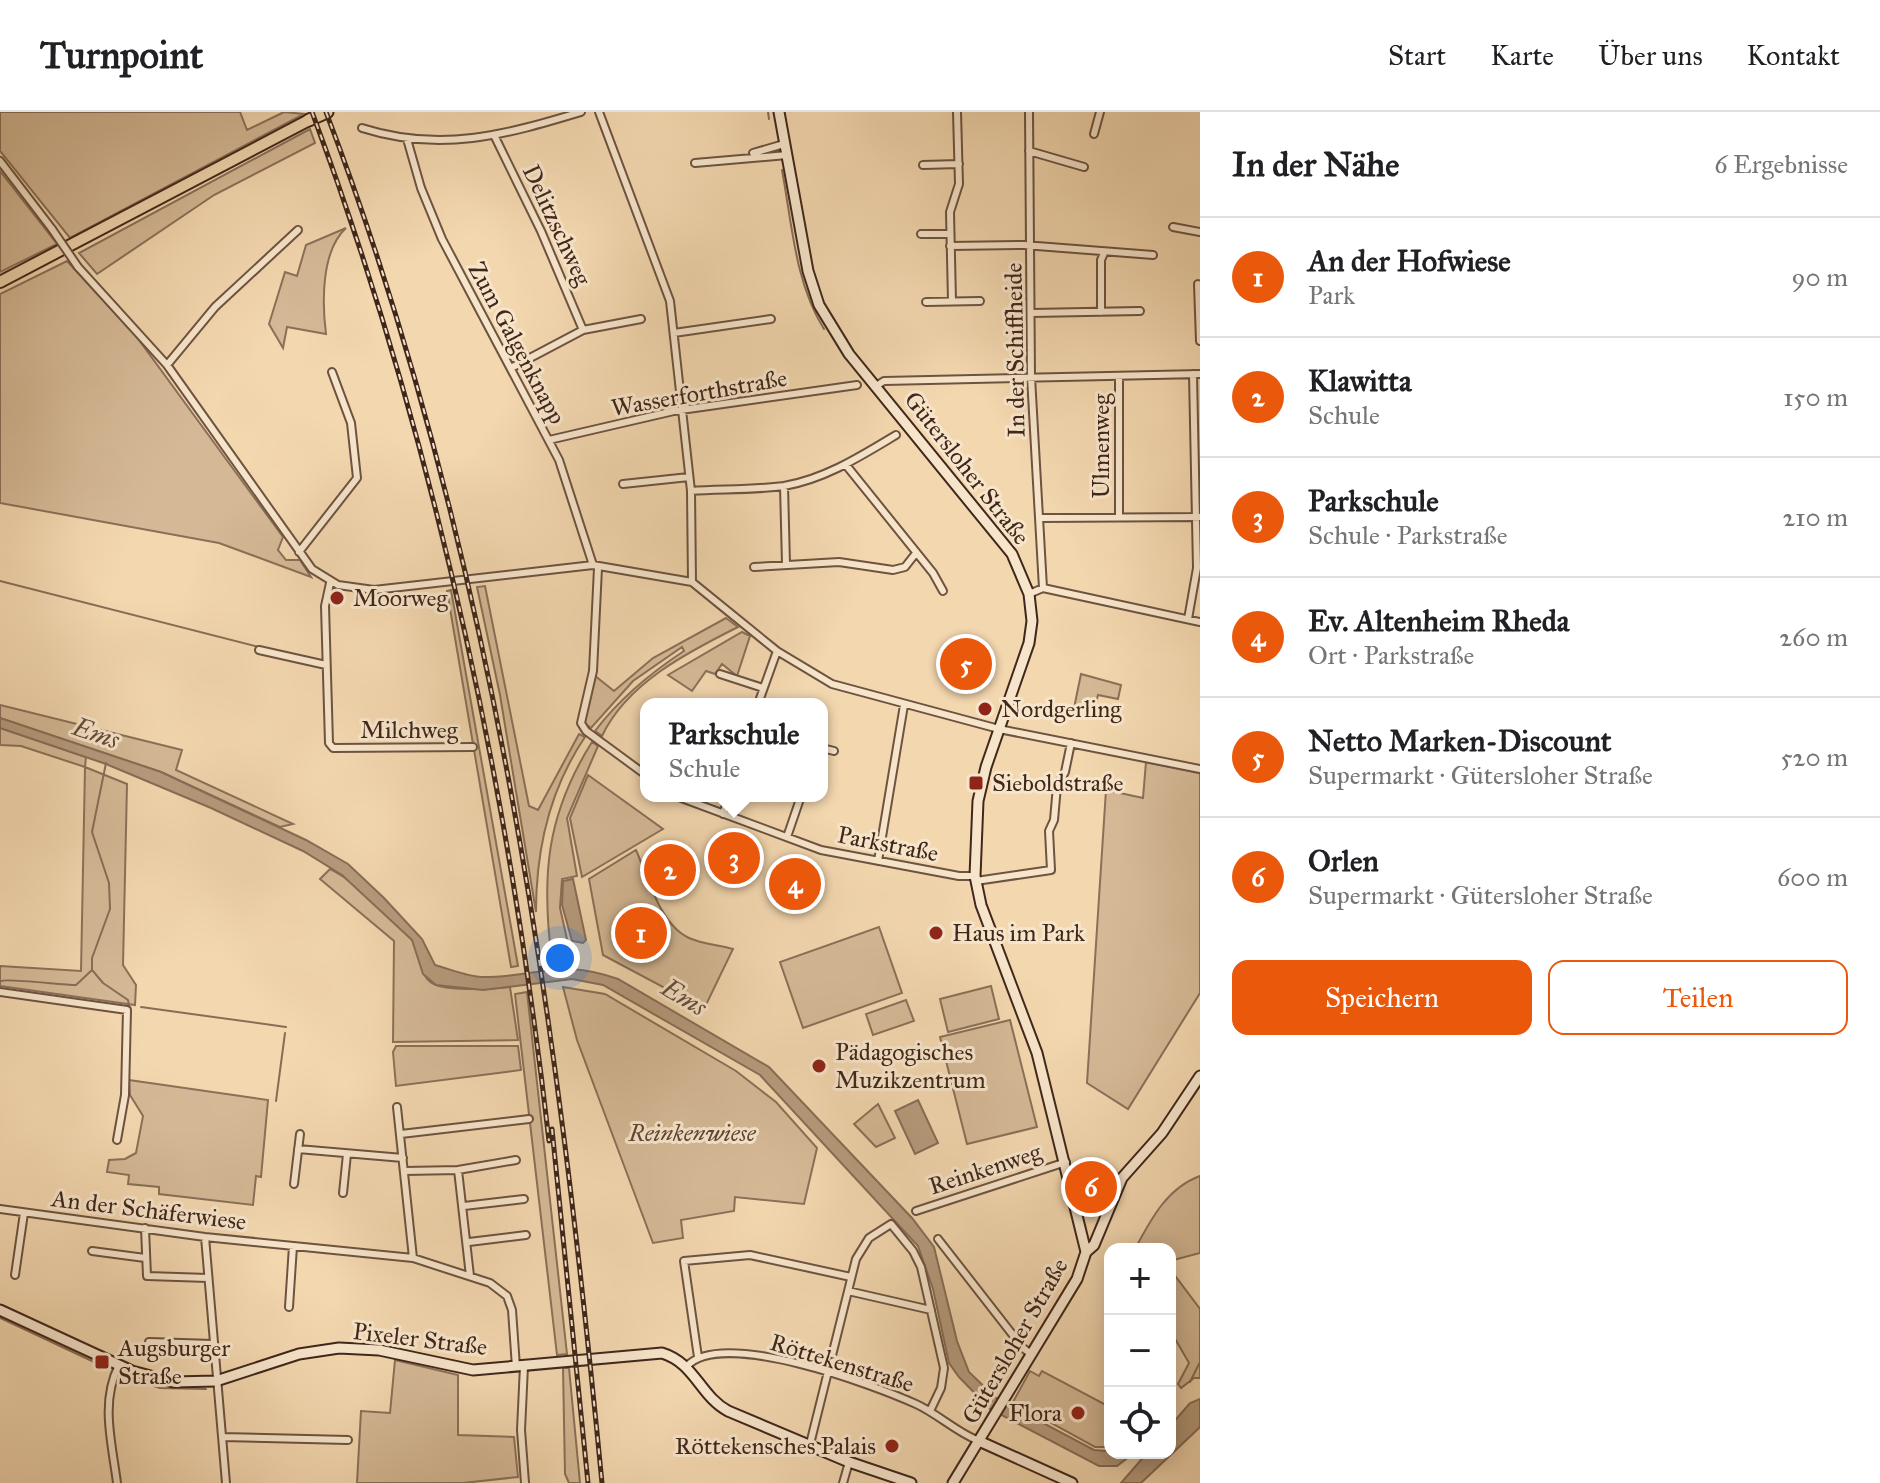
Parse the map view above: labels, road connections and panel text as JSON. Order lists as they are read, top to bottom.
{
  "streets": {
    "main road": ["Gütersloher Straße", "Pixeler Straße"],
    "street": [
      "Delitzschweg",
      "Zum Galgenknapp",
      "In der Schiffheide",
      "Wasserforthstraße",
      "Ulmenweg",
      "Milchweg",
      "Parkstraße",
      "Reinkenweg",
      "An der Schäferwiese",
      "Röttekenstraße"
    ]
  },
  "crossings": [
    ["Zum Galgenknapp", "Wasserforthstraße"],
    ["Gütersloher Straße", "Parkstraße"],
    ["Gütersloher Straße", "Reinkenweg"],
    ["Gütersloher Straße", "Röttekenstraße"],
    ["An der Schäferwiese", "Pixeler Straße"]
  ],
  "water": ["Ems"],
  "parks": ["Reinkenwiese"],
  "places": {
    "other": [
      "Moorweg",
      "Nordgerling",
      "Haus im Park",
      "Pädagogisches Muzikzentrum",
      "Flora",
      "Röttekensches Palais"
    ],
    "transit": ["Sieboldstraße", "Augsburger Straße"]
  },
  "page": {
    "header": "Turnpoint",
    "nav": [
      "Start",
      "Karte",
      "Über uns",
      "Kontakt"
    ],
    "heading": ["In der Nähe", "6 Ergebnisse"],
    "list": [
      {
        "mark": "1",
        "name": "An der Hofwiese",
        "note": "Park",
        "value": "90 m"
      },
      {
        "mark": "2",
        "name": "Klawitta",
        "note": "Schule",
        "value": "150 m"
      },
      {
        "mark": "3",
        "name": "Parkschule",
        "note": "Schule · Parkstraße",
        "value": "210 m"
      },
      {
        "mark": "4",
        "name": "Ev. Altenheim Rheda",
        "note": "Ort · Parkstraße",
        "value": "260 m"
      },
      {
        "mark": "5",
        "name": "Netto Marken-Discount",
        "note": "Supermarkt · Gütersloher Straße",
        "value": "520 m"
      },
      {
        "mark": "6",
        "name": "Orlen",
        "note": "Supermarkt · Gütersloher Straße",
        "value": "600 m"
      }
    ],
    "pins": [
      "5",
      "3",
      "2",
      "4",
      "1",
      "6"
    ],
    "popup": ["Parkschule", "Schule"],
    "buttons": ["Speichern", "Teilen"],
    "map_buttons": ["+", "−"]
  }
}
